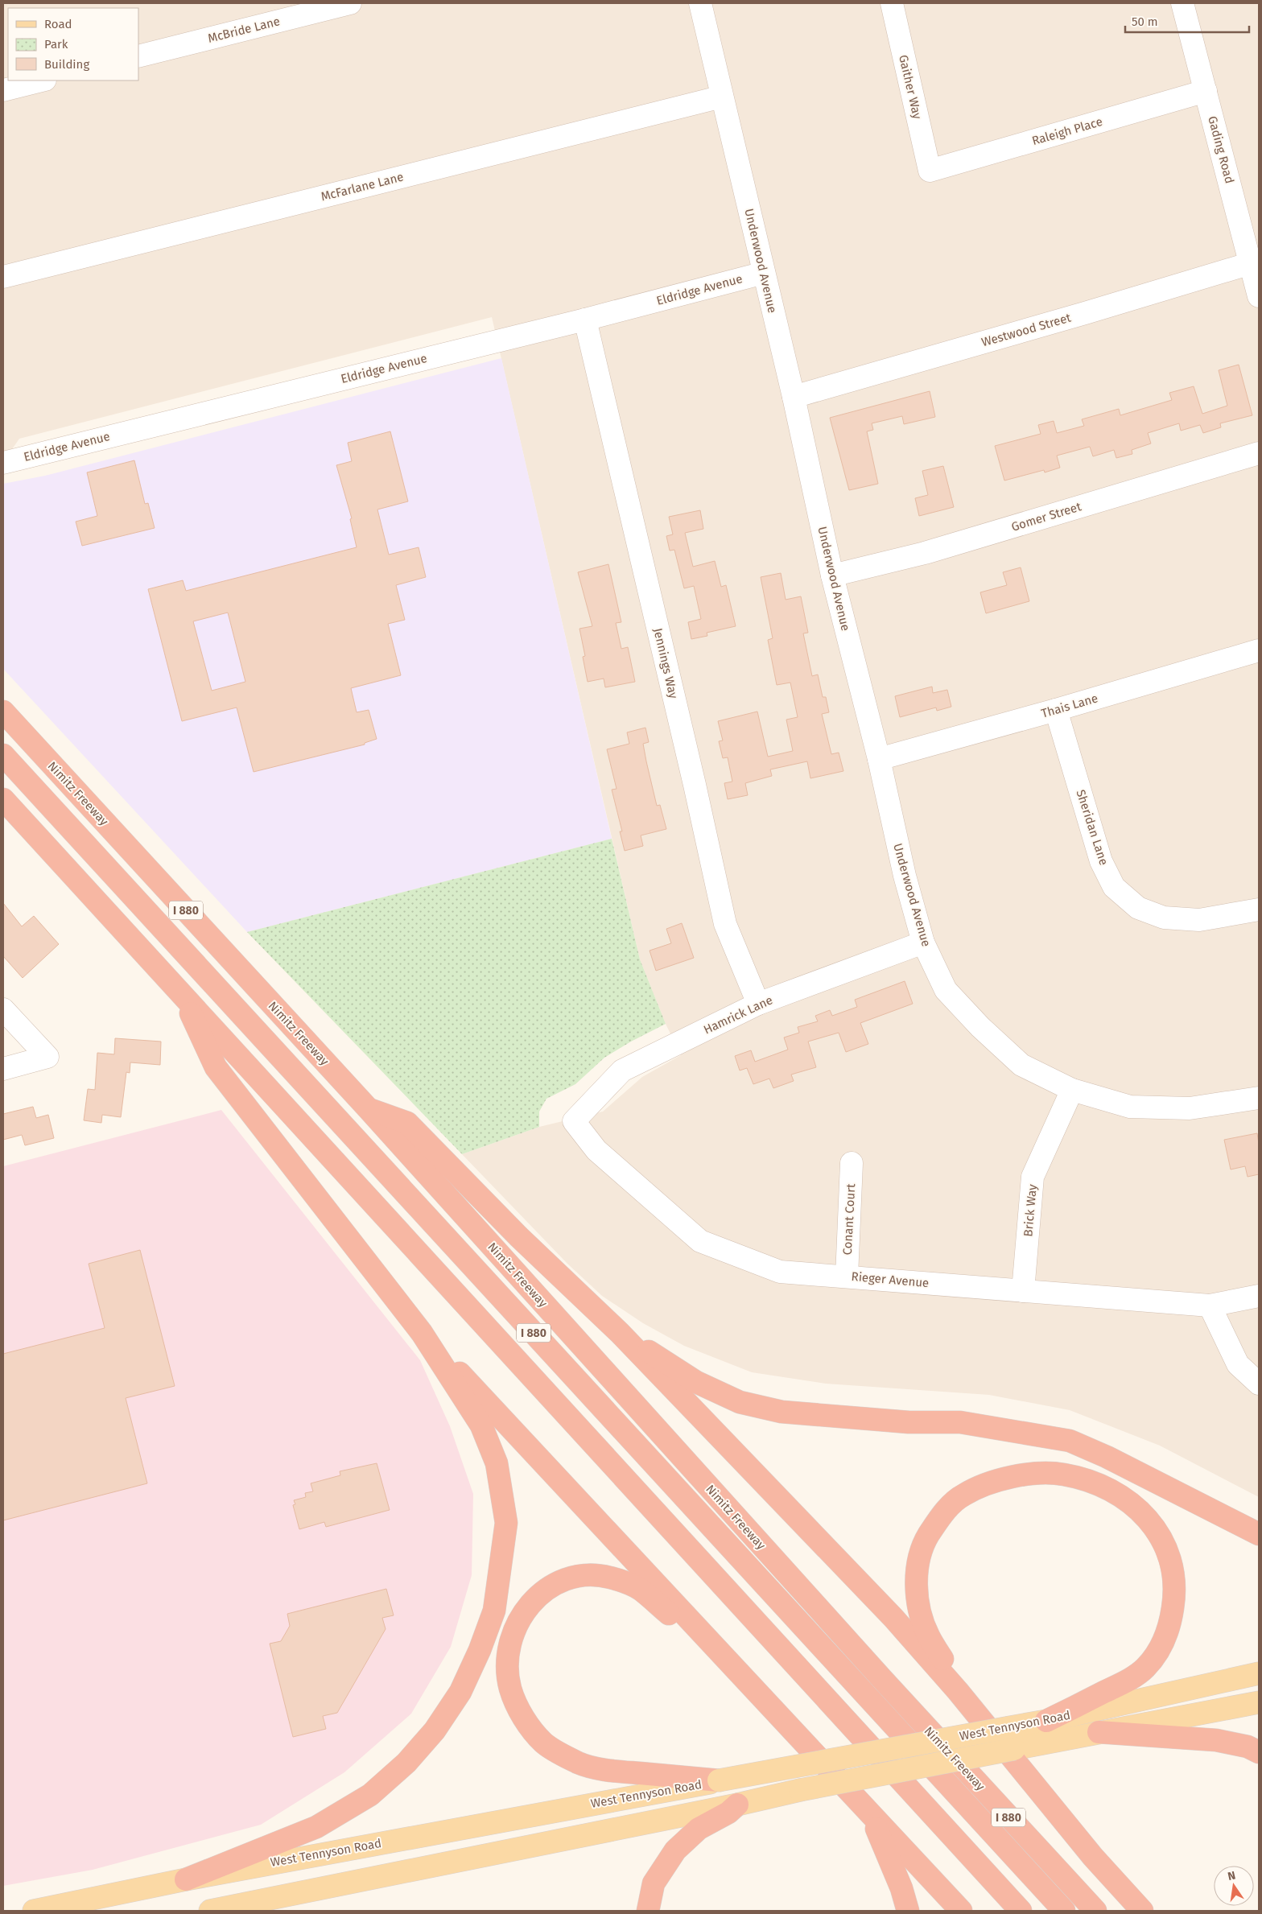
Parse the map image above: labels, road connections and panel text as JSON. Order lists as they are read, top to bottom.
{
  "streets": {
    "highway": ["Nimitz Freeway", "I 880"],
    "main road": ["West Tennyson Road"],
    "street": [
      "McBride Lane",
      "Gaither Way",
      "Raleigh Place",
      "Gading Road",
      "McFarlane Lane",
      "Underwood Avenue",
      "Eldridge Avenue",
      "Westwood Street",
      "Gomer Street",
      "Jennings Way",
      "Thais Lane",
      "Sheridan Lane",
      "Hamrick Lane",
      "Brick Way",
      "Conant Court",
      "Rieger Avenue"
    ]
  },
  "crossings": [
    ["Gaither Way", "Raleigh Place"],
    ["Raleigh Place", "Gading Road"],
    ["Gading Road", "Westwood Street"],
    ["McFarlane Lane", "Underwood Avenue"],
    ["Underwood Avenue", "Eldridge Avenue"],
    ["Underwood Avenue", "Westwood Street"],
    ["Underwood Avenue", "Gomer Street"],
    ["Underwood Avenue", "Thais Lane"],
    ["Underwood Avenue", "Hamrick Lane"],
    ["Underwood Avenue", "Brick Way"],
    ["Eldridge Avenue", "Jennings Way"],
    ["Jennings Way", "Hamrick Lane"],
    ["Thais Lane", "Sheridan Lane"],
    ["Hamrick Lane", "Rieger Avenue"],
    ["Brick Way", "Rieger Avenue"],
    ["Conant Court", "Rieger Avenue"]
  ],
  "legend": ["Road", "Park", "Building"],
  "scale_bar": "50 m",
  "north": "top"
}
